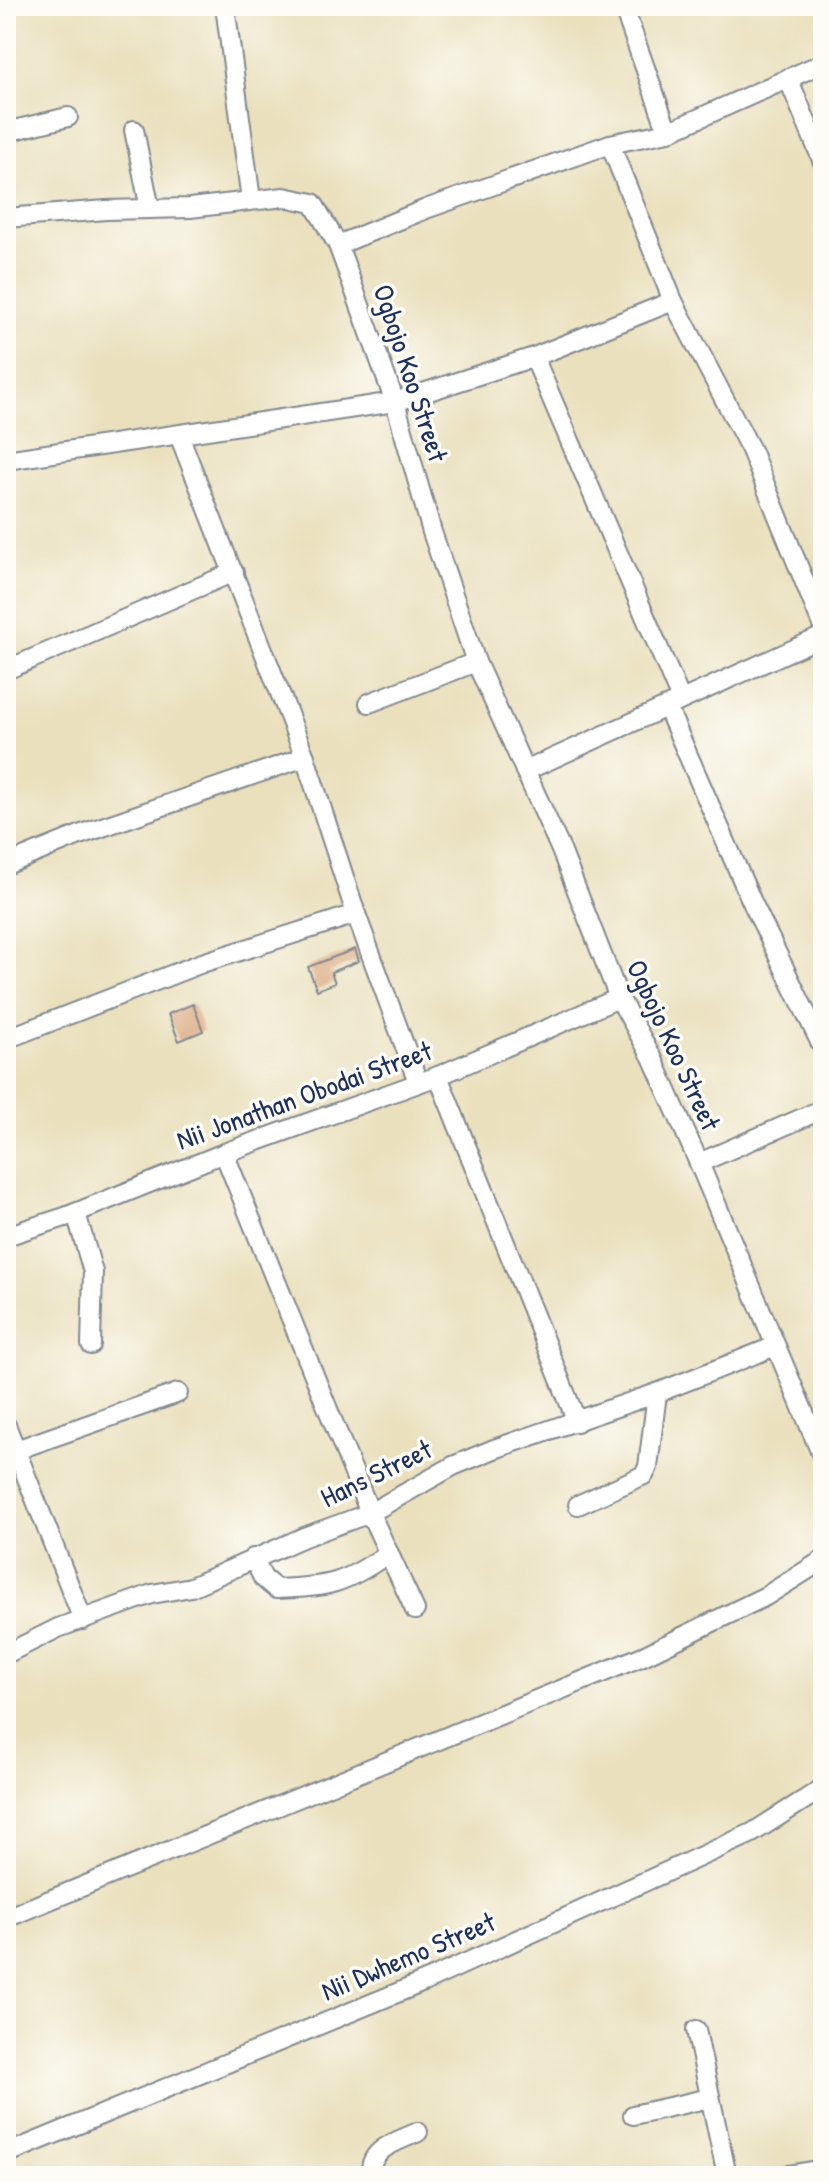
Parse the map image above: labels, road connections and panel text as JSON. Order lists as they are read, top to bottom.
{
  "streets": {
    "street": [
      "Ogbojo Koo Street",
      "Nii Jonathan Obodai Street",
      "Hans Street",
      "Nii Dwhemo Street"
    ]
  },
  "crossings": [
    ["Ogbojo Koo Street", "Nii Jonathan Obodai Street"]
  ]
}
